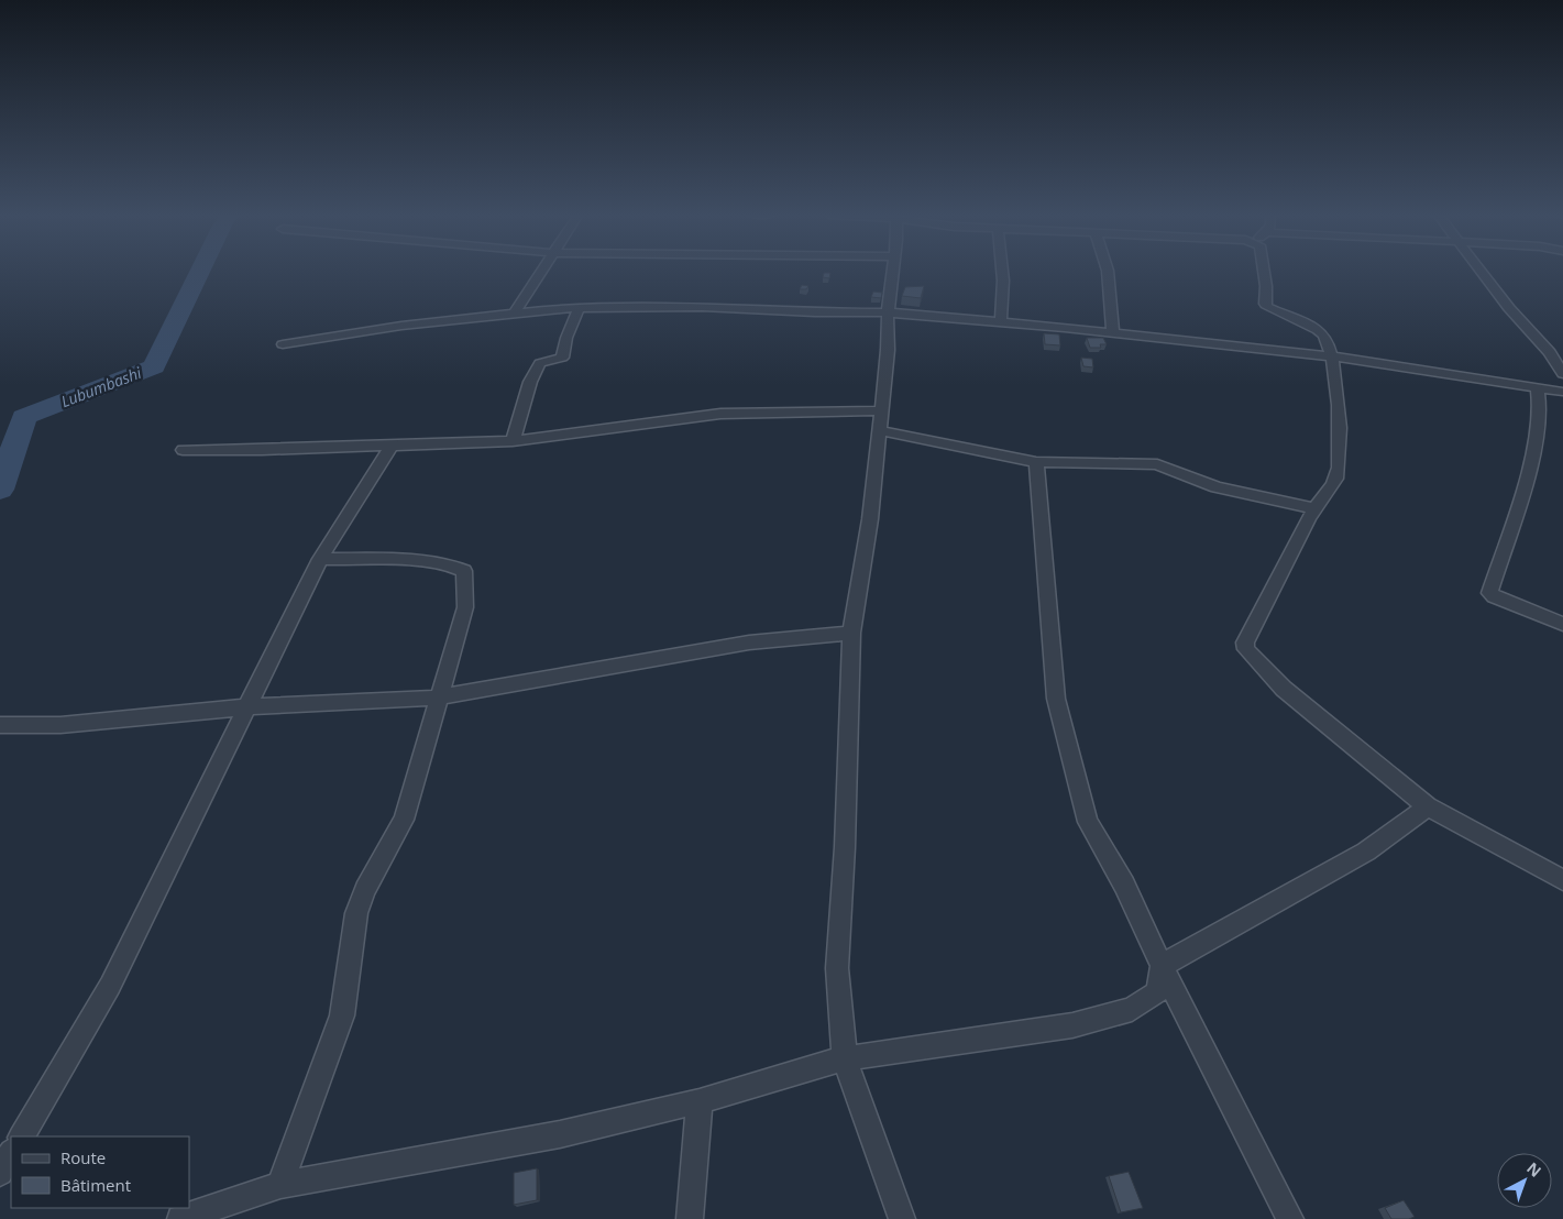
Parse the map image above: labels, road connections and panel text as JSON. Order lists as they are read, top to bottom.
{
  "water": ["Lubumbashi"],
  "legend": ["Route", "Bâtiment"],
  "north": "top right"
}
